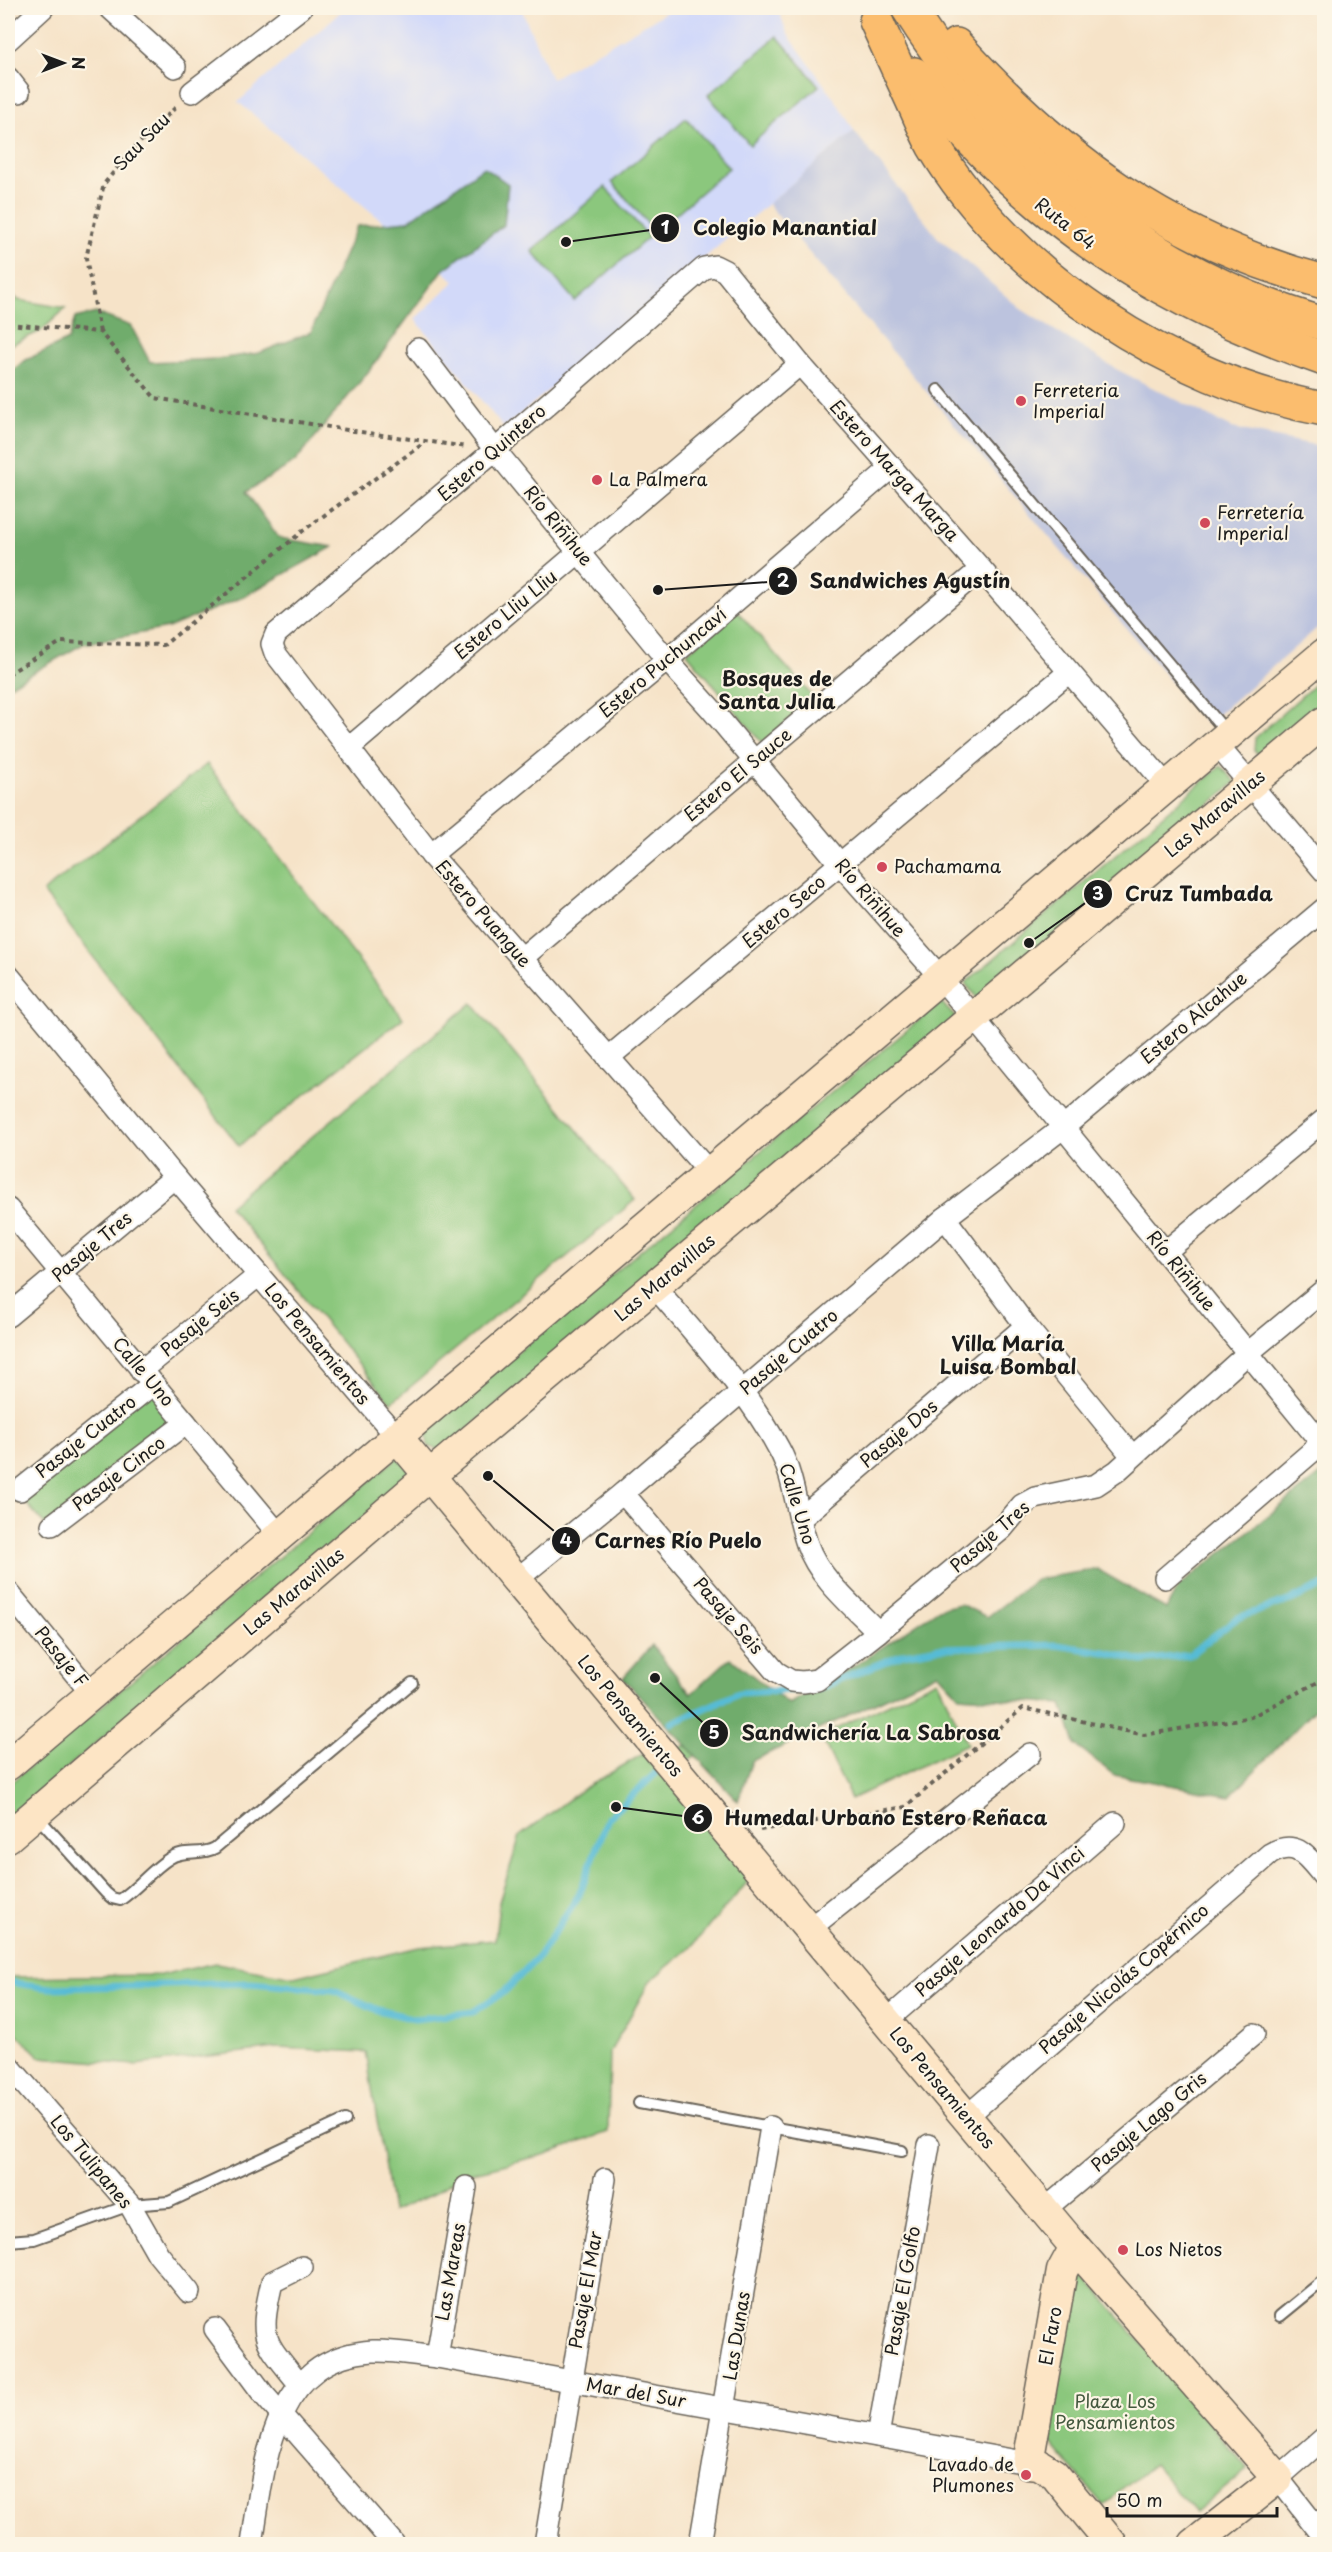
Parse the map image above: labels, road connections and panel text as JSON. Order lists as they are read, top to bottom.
{
  "streets": {
    "highway": ["Ruta 64"],
    "street": [
      "Estero Quintero",
      "Estero Marga Marga",
      "Río Riñihue",
      "Estero Lliu Lliu",
      "Estero Puchuncaví",
      "Estero El Sauce",
      "Las Maravillas",
      "Estero Seco",
      "Estero Puangue",
      "Estero Alcahue",
      "Pasaje Tres",
      "Pasaje Seis",
      "Los Pensamientos",
      "Pasaje Cuatro",
      "Calle Uno",
      "Pasaje Dos",
      "Pasaje Cinco",
      "Pasaje F",
      "Pasaje Leonardo Da Vinci",
      "Pasaje Nicolás Copérnico",
      "Pasaje Lago Gris",
      "Los Tulipanes",
      "Las Mareas",
      "Pasaje El Mar",
      "Pasaje El Golfo",
      "Las Dunas",
      "El Faro",
      "Mar del Sur"
    ],
    "path": ["Sau Sau"]
  },
  "crossings": [
    ["Estero Quintero", "Estero Marga Marga"],
    ["Estero Quintero", "Río Riñihue"],
    ["Estero Quintero", "Estero Puangue"],
    ["Estero Marga Marga", "Estero Lliu Lliu"],
    ["Estero Marga Marga", "Estero Puchuncaví"],
    ["Estero Marga Marga", "Estero El Sauce"],
    ["Estero Marga Marga", "Estero Seco"],
    ["Río Riñihue", "Estero Lliu Lliu"],
    ["Río Riñihue", "Estero Puchuncaví"],
    ["Río Riñihue", "Estero El Sauce"],
    ["Río Riñihue", "Las Maravillas"],
    ["Río Riñihue", "Estero Seco"],
    ["Río Riñihue", "Estero Alcahue"],
    ["Río Riñihue", "Pasaje Tres"],
    ["Río Riñihue", "Pasaje Cuatro"],
    ["Estero Lliu Lliu", "Estero Puangue"],
    ["Estero Puchuncaví", "Estero Puangue"],
    ["Estero El Sauce", "Estero Puangue"],
    ["Las Maravillas", "Los Pensamientos"],
    ["Las Maravillas", "Calle Uno"],
    ["Estero Seco", "Estero Puangue"],
    ["Estero Alcahue", "Pasaje Cuatro"],
    ["Pasaje Tres", "Pasaje Seis"],
    ["Pasaje Tres", "Los Pensamientos"],
    ["Pasaje Tres", "Calle Uno"],
    ["Pasaje Seis", "Los Pensamientos"],
    ["Pasaje Seis", "Pasaje Cuatro"],
    ["Pasaje Seis", "Calle Uno"],
    ["Los Pensamientos", "Pasaje Cuatro"],
    ["Los Pensamientos", "Pasaje Leonardo Da Vinci"],
    ["Los Pensamientos", "Pasaje Nicolás Copérnico"],
    ["Los Pensamientos", "Pasaje Lago Gris"],
    ["Los Pensamientos", "El Faro"],
    ["Pasaje Cuatro", "Calle Uno"],
    ["Calle Uno", "Pasaje Dos"],
    ["Calle Uno", "Pasaje Cinco"],
    ["Las Mareas", "Mar del Sur"],
    ["Pasaje El Mar", "Mar del Sur"],
    ["Pasaje El Golfo", "Mar del Sur"],
    ["Las Dunas", "Mar del Sur"],
    ["El Faro", "Mar del Sur"]
  ],
  "districts": ["Bosques de Santa Julia", "Villa María Luisa Bombal"],
  "parks": ["Plaza Los Pensamientos"],
  "places": [
    "Colegio Manantial",
    "Ferreteria Imperial",
    "La Palmera",
    "Ferretería Imperial",
    "Sandwiches Agustín",
    "Pachamama",
    "Cruz Tumbada",
    "Carnes Río Puelo",
    "Sandwichería La Sabrosa",
    "Humedal Urbano Estero Reñaca",
    "Los Nietos",
    "Lavado de Plumones"
  ],
  "scale_bar": "50 m",
  "north": "right"
}
